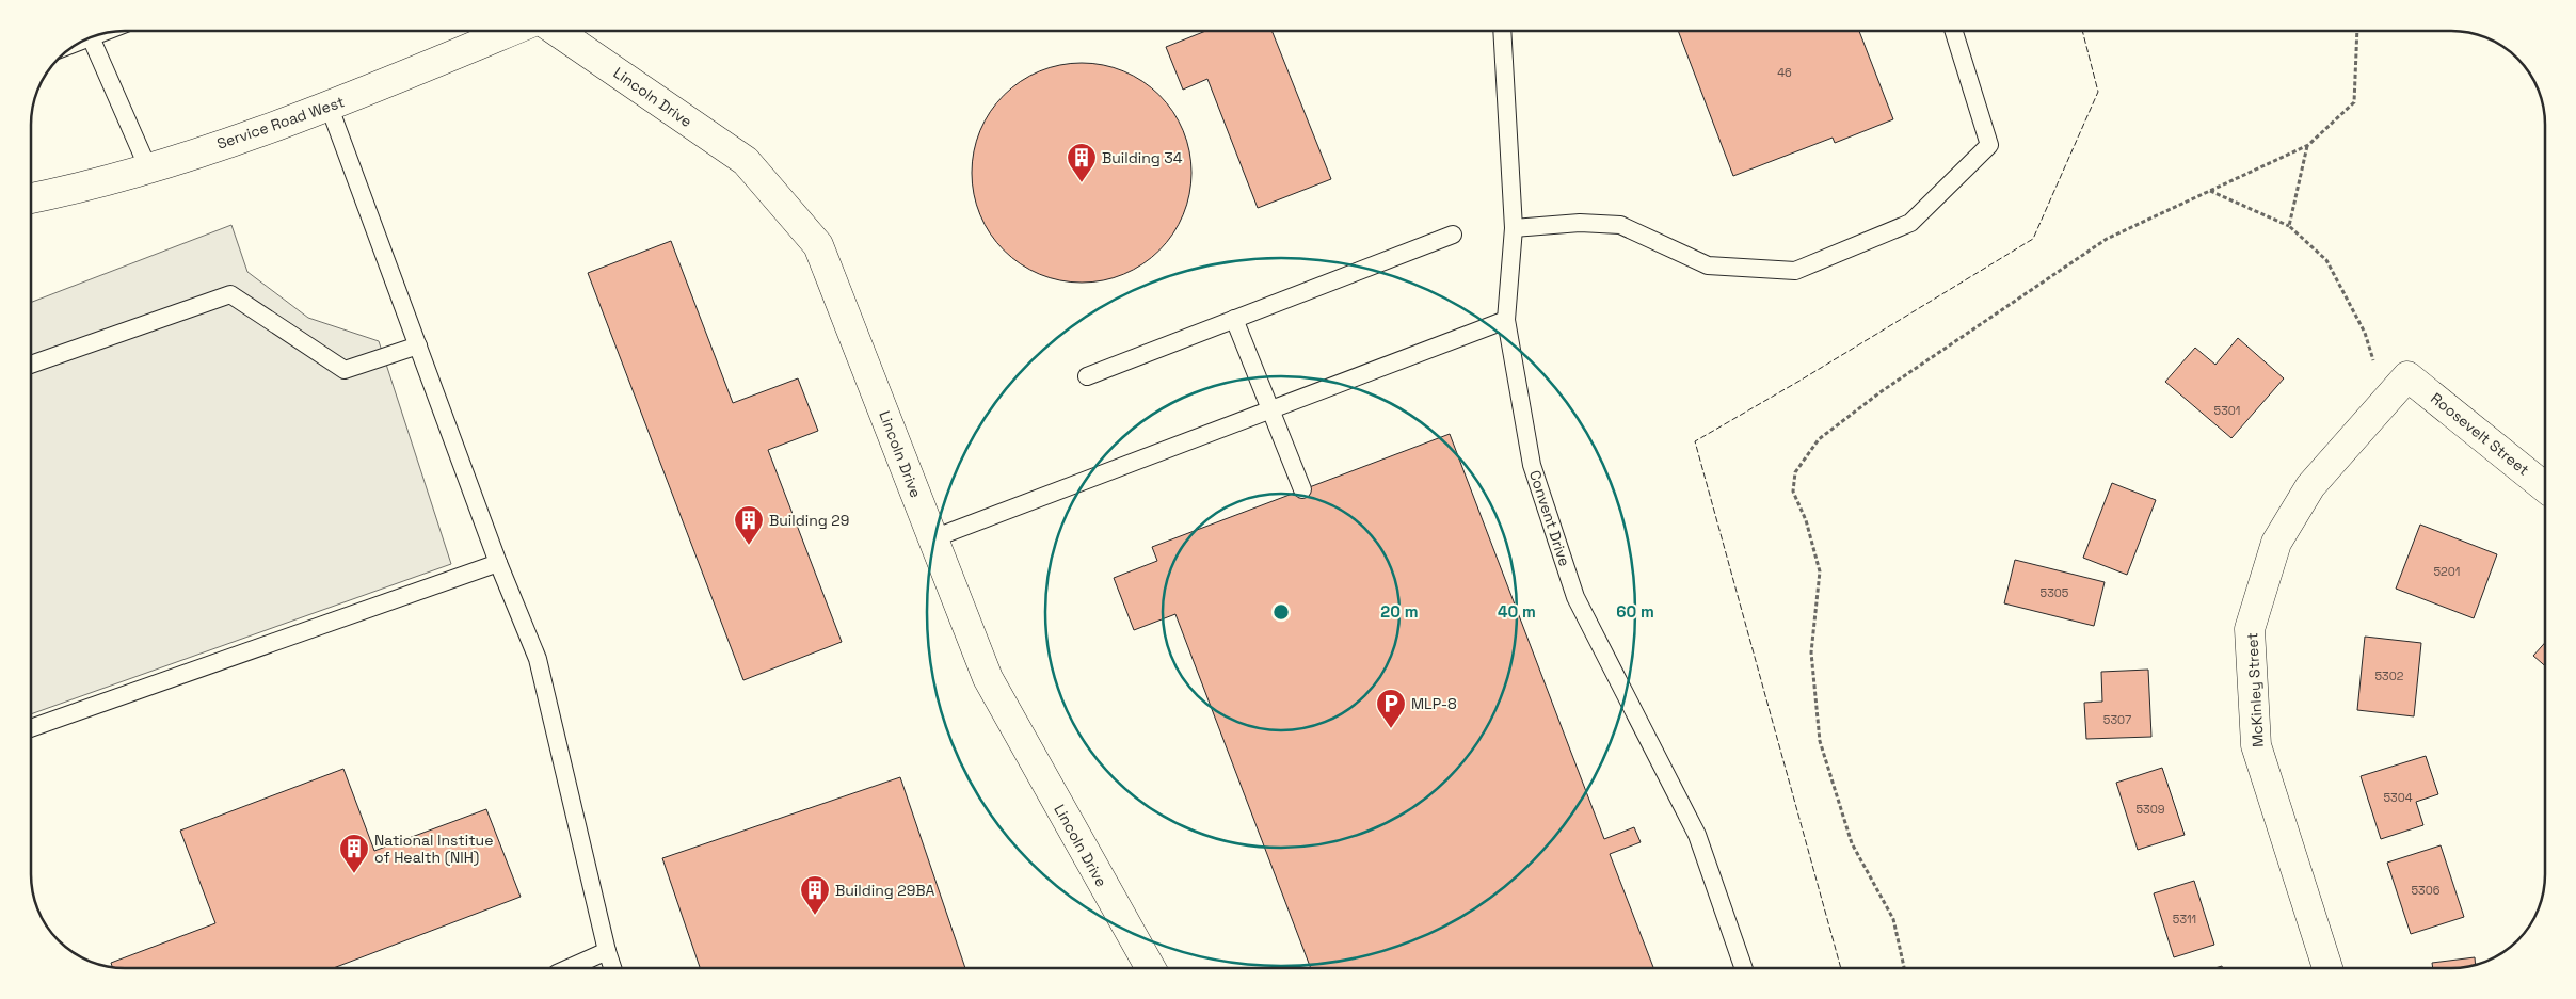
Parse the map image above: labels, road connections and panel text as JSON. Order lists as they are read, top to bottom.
{
  "streets": {
    "street": [
      "Lincoln Drive",
      "Service Road West",
      "Roosevelt Street",
      "McKinley Street"
    ],
    "lane": ["Convent Drive"]
  },
  "crossings": [
    ["Roosevelt Street", "McKinley Street"]
  ],
  "places": {
    "building": [
      "Building 34",
      "Building 29",
      "National Institue of Health (NIH)",
      "Building 29BA"
    ],
    "parking": ["MLP-8"]
  },
  "house_numbers": [
    "46",
    "5301",
    "5201",
    "5305",
    "5302",
    "5307",
    "5304",
    "5309",
    "5306",
    "5311"
  ],
  "rings": ["20 m", "40 m", "60 m"]
}
